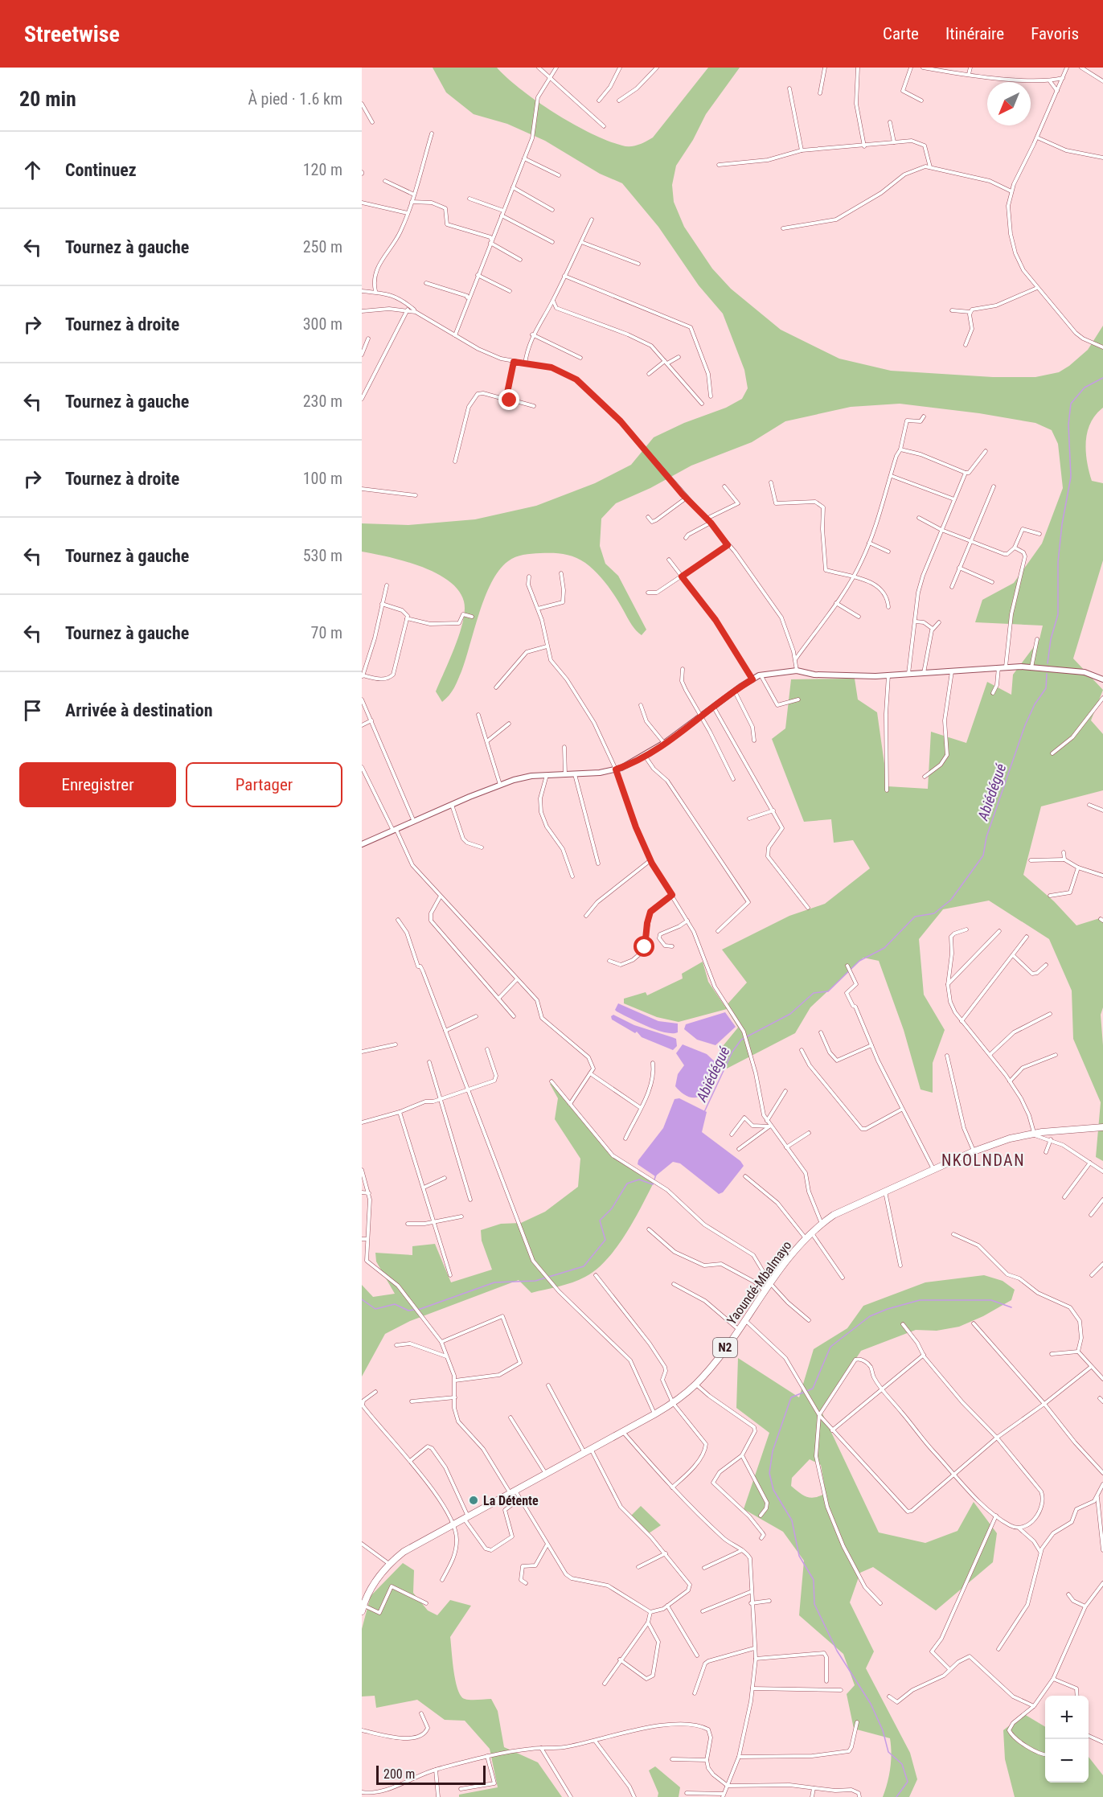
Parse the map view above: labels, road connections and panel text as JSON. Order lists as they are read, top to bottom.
{
  "streets": {
    "highway": ["Yaoundé-Mbalmayo", "N2"]
  },
  "districts": ["NKOLNDAN"],
  "water": ["Abiédégué"],
  "places": ["La Détente"],
  "scale_bar": "200 m",
  "north": "bottom left",
  "page": {
    "header": "Streetwise",
    "nav": ["Carte", "Itinéraire", "Favoris"],
    "heading": ["20 min", "À pied · 1.6 km"],
    "list": [
      ["Continuez", "120 m"],
      ["Tournez à gauche", "250 m"],
      ["Tournez à droite", "300 m"],
      ["Tournez à gauche", "230 m"],
      ["Tournez à droite", "100 m"],
      ["Tournez à gauche", "530 m"],
      ["Tournez à gauche", "70 m"],
      "Arrivée à destination"
    ],
    "buttons": ["Enregistrer", "Partager"],
    "map_buttons": ["+", "−"],
    "scale": "200 m"
  }
}
